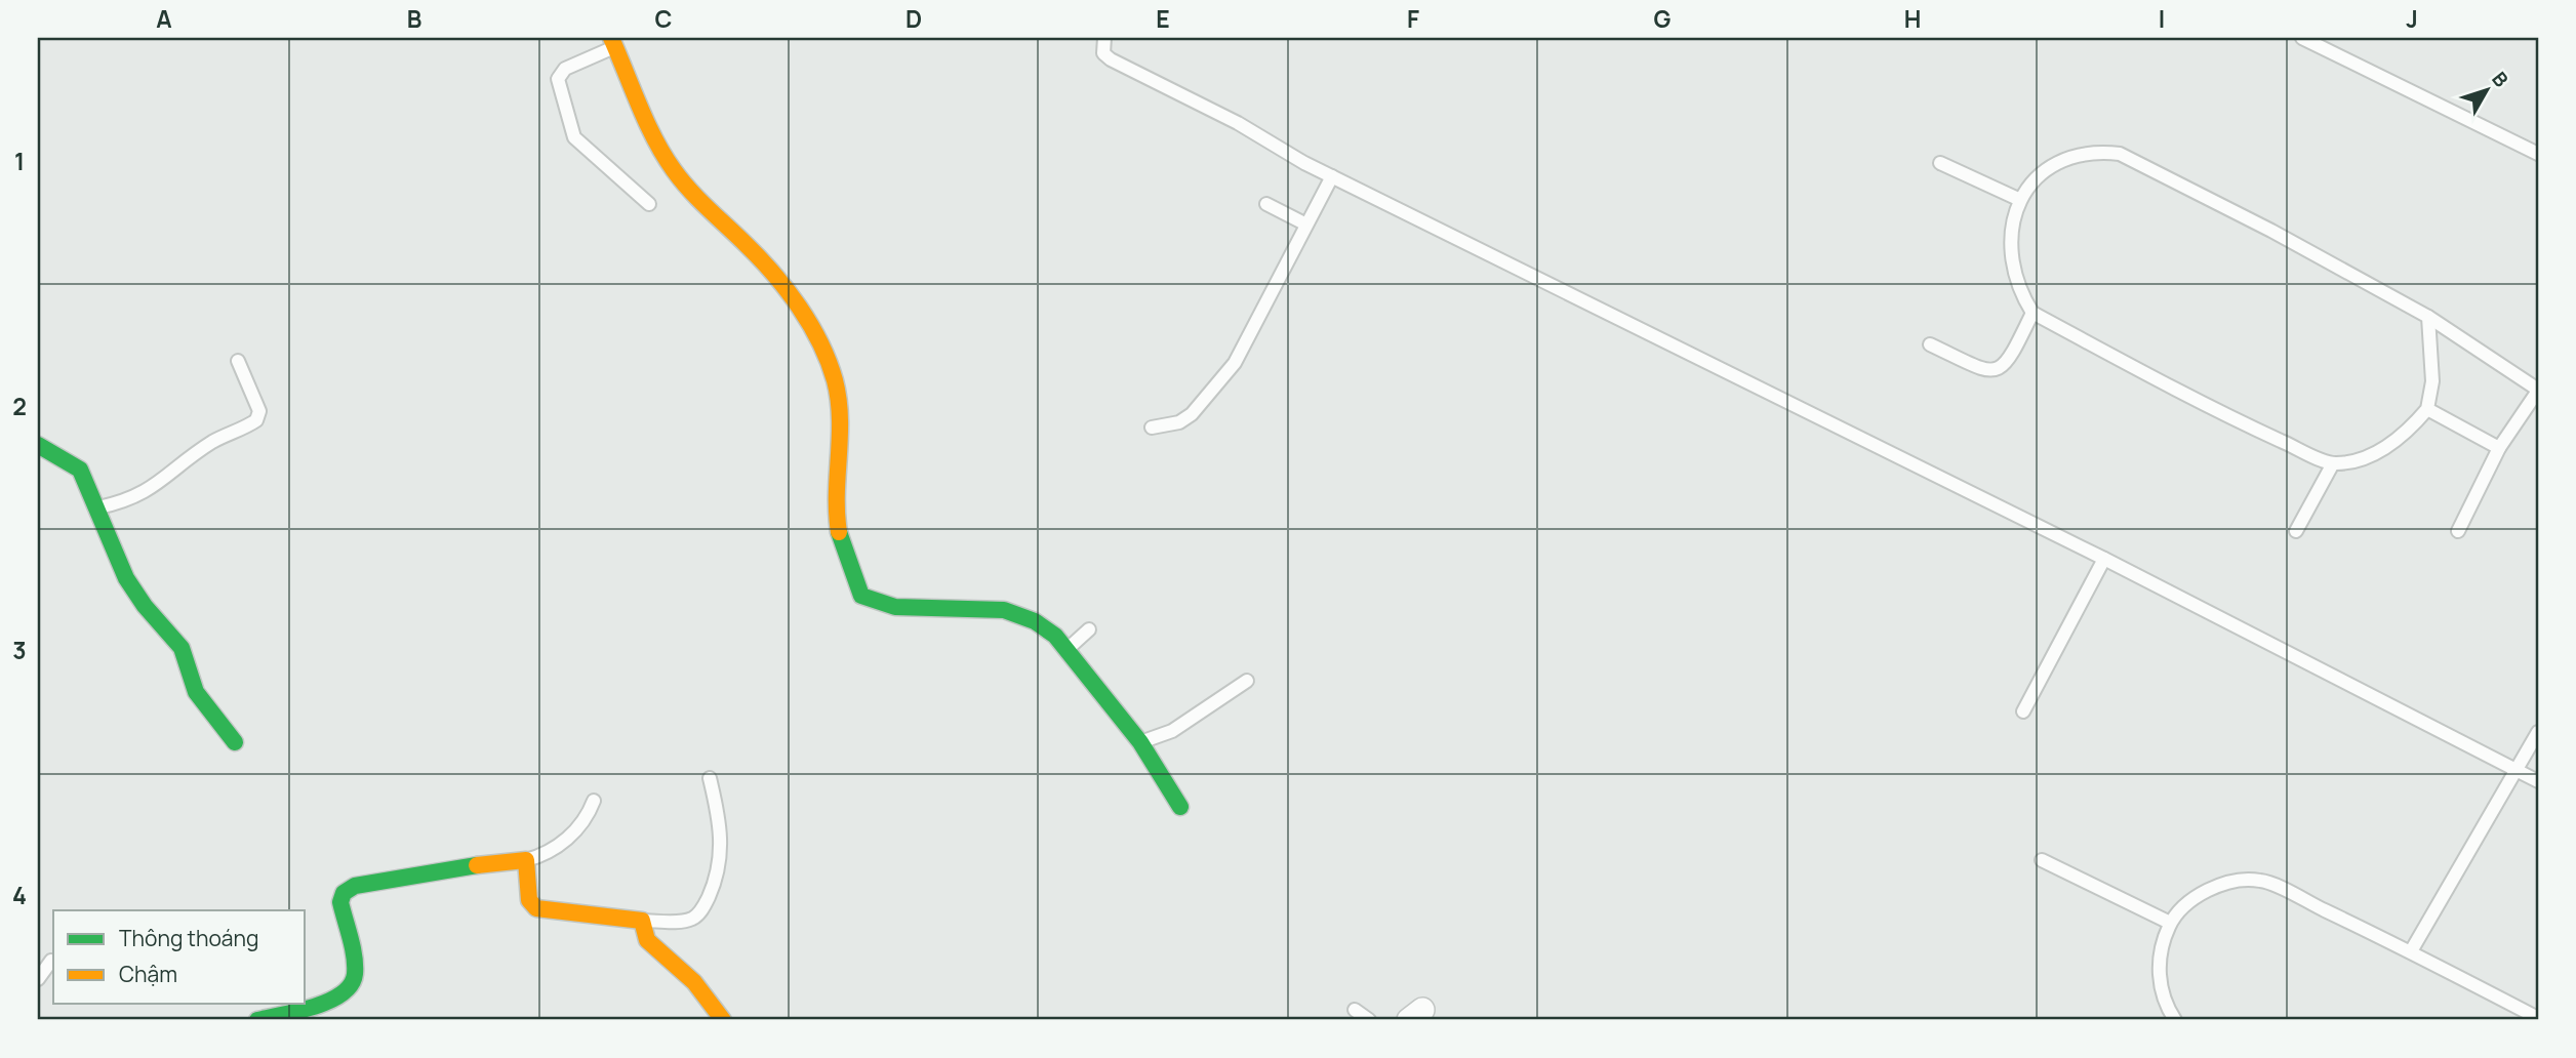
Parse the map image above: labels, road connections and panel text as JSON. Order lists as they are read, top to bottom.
{
  "legend": ["Thông thoáng", "Chậm"],
  "north": "top right",
  "grid": {
    "columns": [
      "A",
      "B",
      "C",
      "D",
      "E",
      "F",
      "G",
      "H",
      "I",
      "J"
    ],
    "rows": [
      "1",
      "2",
      "3",
      "4"
    ]
  }
}
